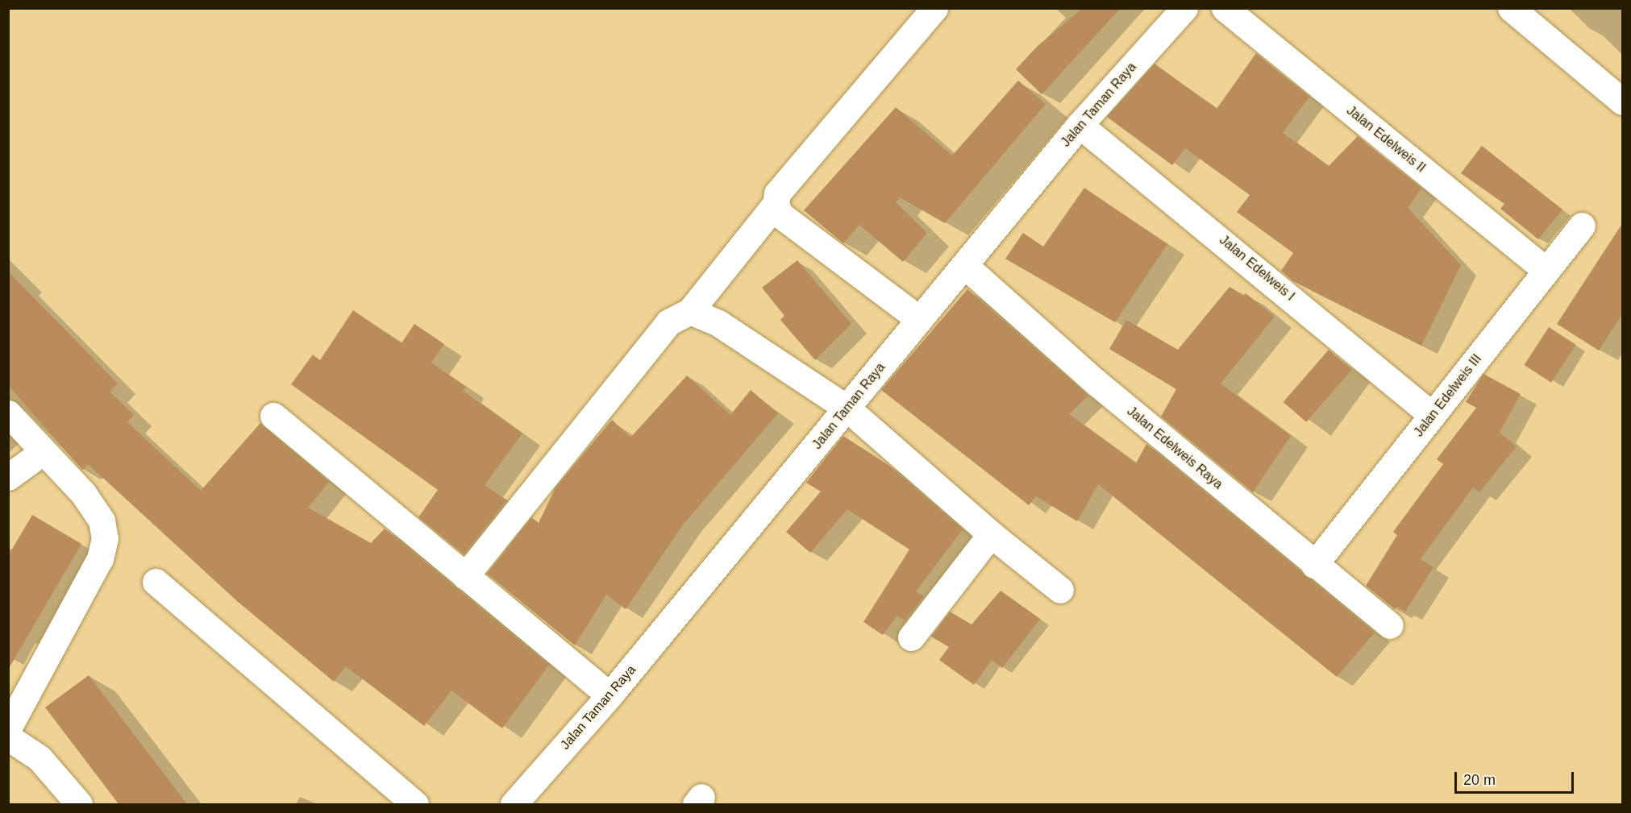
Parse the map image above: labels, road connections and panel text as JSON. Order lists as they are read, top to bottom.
{
  "streets": {
    "street": [
      "Jalan Taman Raya",
      "Jalan Edelweis II",
      "Jalan Edelweis I",
      "Jalan Edelweis III",
      "Jalan Edelweis Raya"
    ]
  },
  "crossings": [
    ["Jalan Taman Raya", "Jalan Edelweis I"],
    ["Jalan Taman Raya", "Jalan Edelweis Raya"],
    ["Jalan Edelweis II", "Jalan Edelweis III"],
    ["Jalan Edelweis I", "Jalan Edelweis III"],
    ["Jalan Edelweis III", "Jalan Edelweis Raya"]
  ],
  "scale_bar": "20 m"
}
